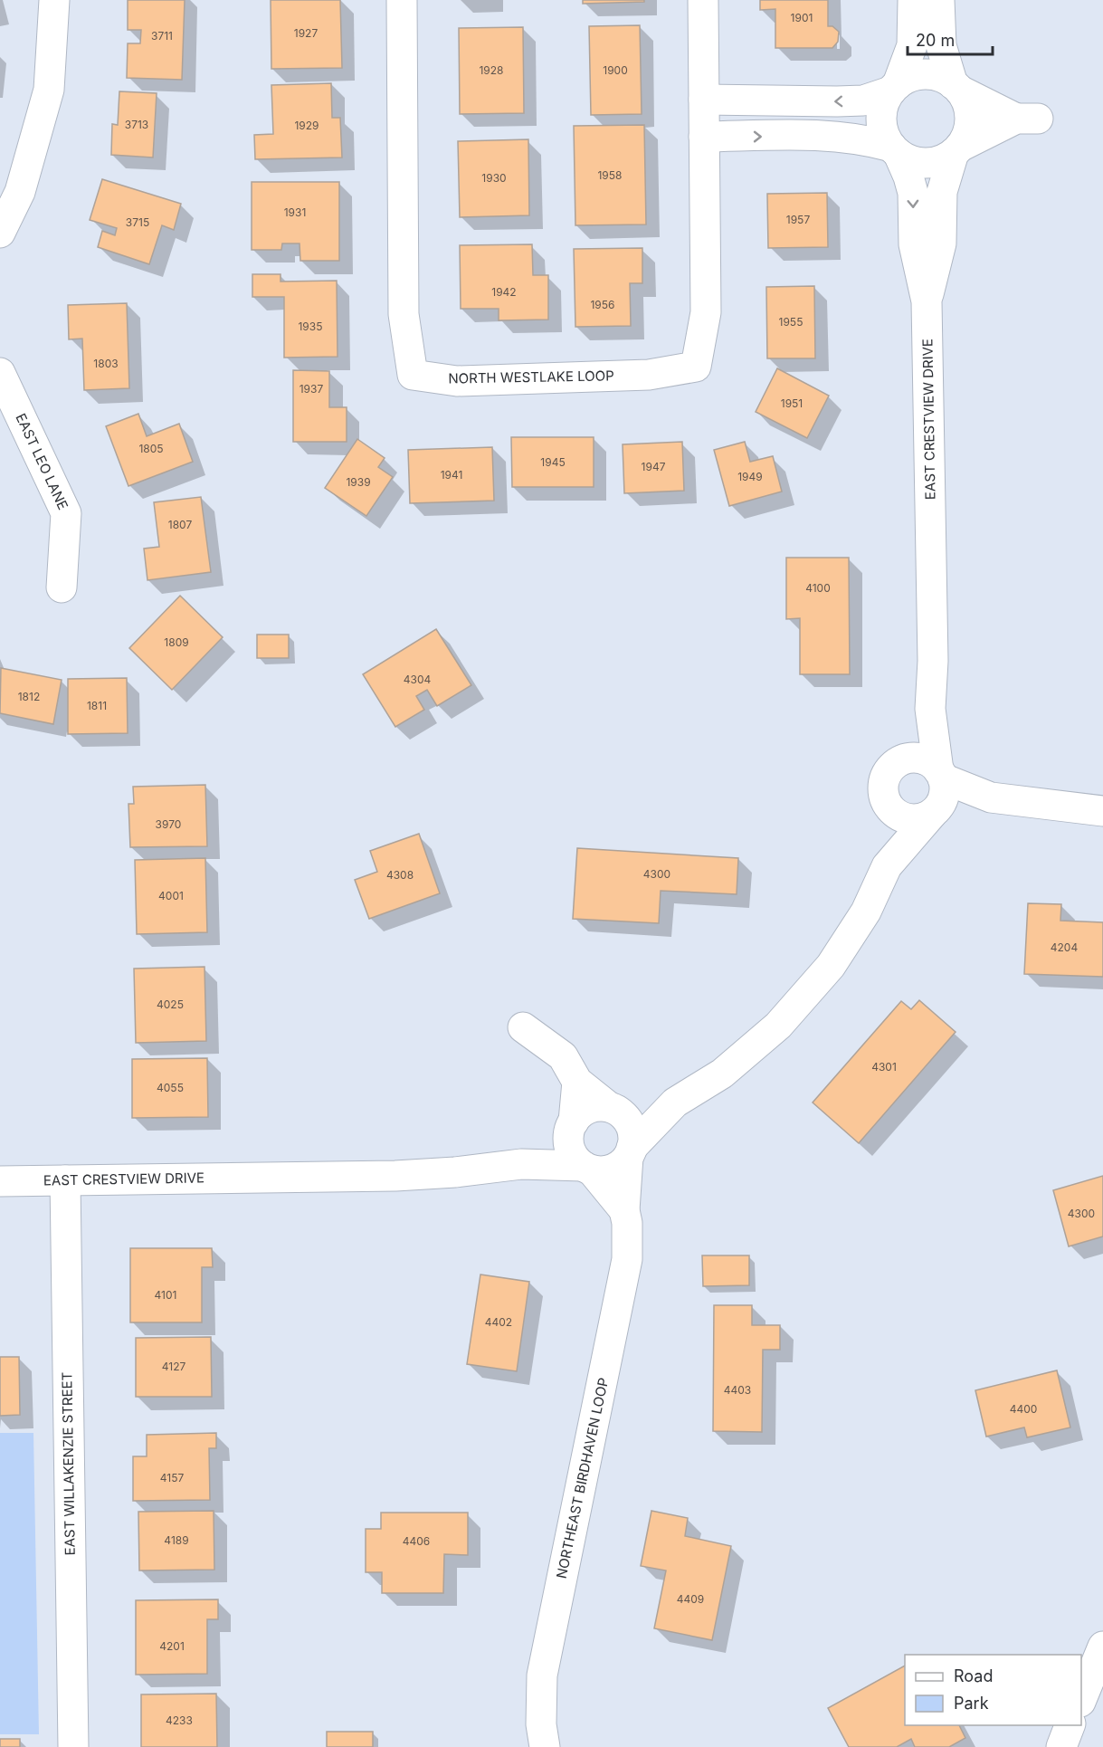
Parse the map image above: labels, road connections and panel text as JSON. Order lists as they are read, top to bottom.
{
  "streets": {
    "street": [
      "NORTH WESTLAKE LOOP",
      "EAST CRESTVIEW DRIVE",
      "EAST LEO LANE",
      "EAST WILLAKENZIE STREET",
      "NORTHEAST BIRDHAVEN LOOP"
    ]
  },
  "crossings": [
    ["EAST CRESTVIEW DRIVE", "EAST WILLAKENZIE STREET"],
    ["EAST CRESTVIEW DRIVE", "NORTHEAST BIRDHAVEN LOOP"]
  ],
  "house_numbers": [
    "1901",
    "1927",
    "3711",
    "1928",
    "1900",
    "3713",
    "1929",
    "1958",
    "1930",
    "1931",
    "1957",
    "3715",
    "1942",
    "1956",
    "1955",
    "1935",
    "1803",
    "1937",
    "1951",
    "1805",
    "1945",
    "1947",
    "1941",
    "1949",
    "1939",
    "1807",
    "4100",
    "1809",
    "4304",
    "1812",
    "1811",
    "3970",
    "4300",
    "4308",
    "4001",
    "4204",
    "4025",
    "4301",
    "4055",
    "4300",
    "4101",
    "4402",
    "4127",
    "4403",
    "4400",
    "4157",
    "4189",
    "4406",
    "4409",
    "4201",
    "4233"
  ],
  "legend": ["Road", "Park"],
  "scale_bar": "20 m"
}
